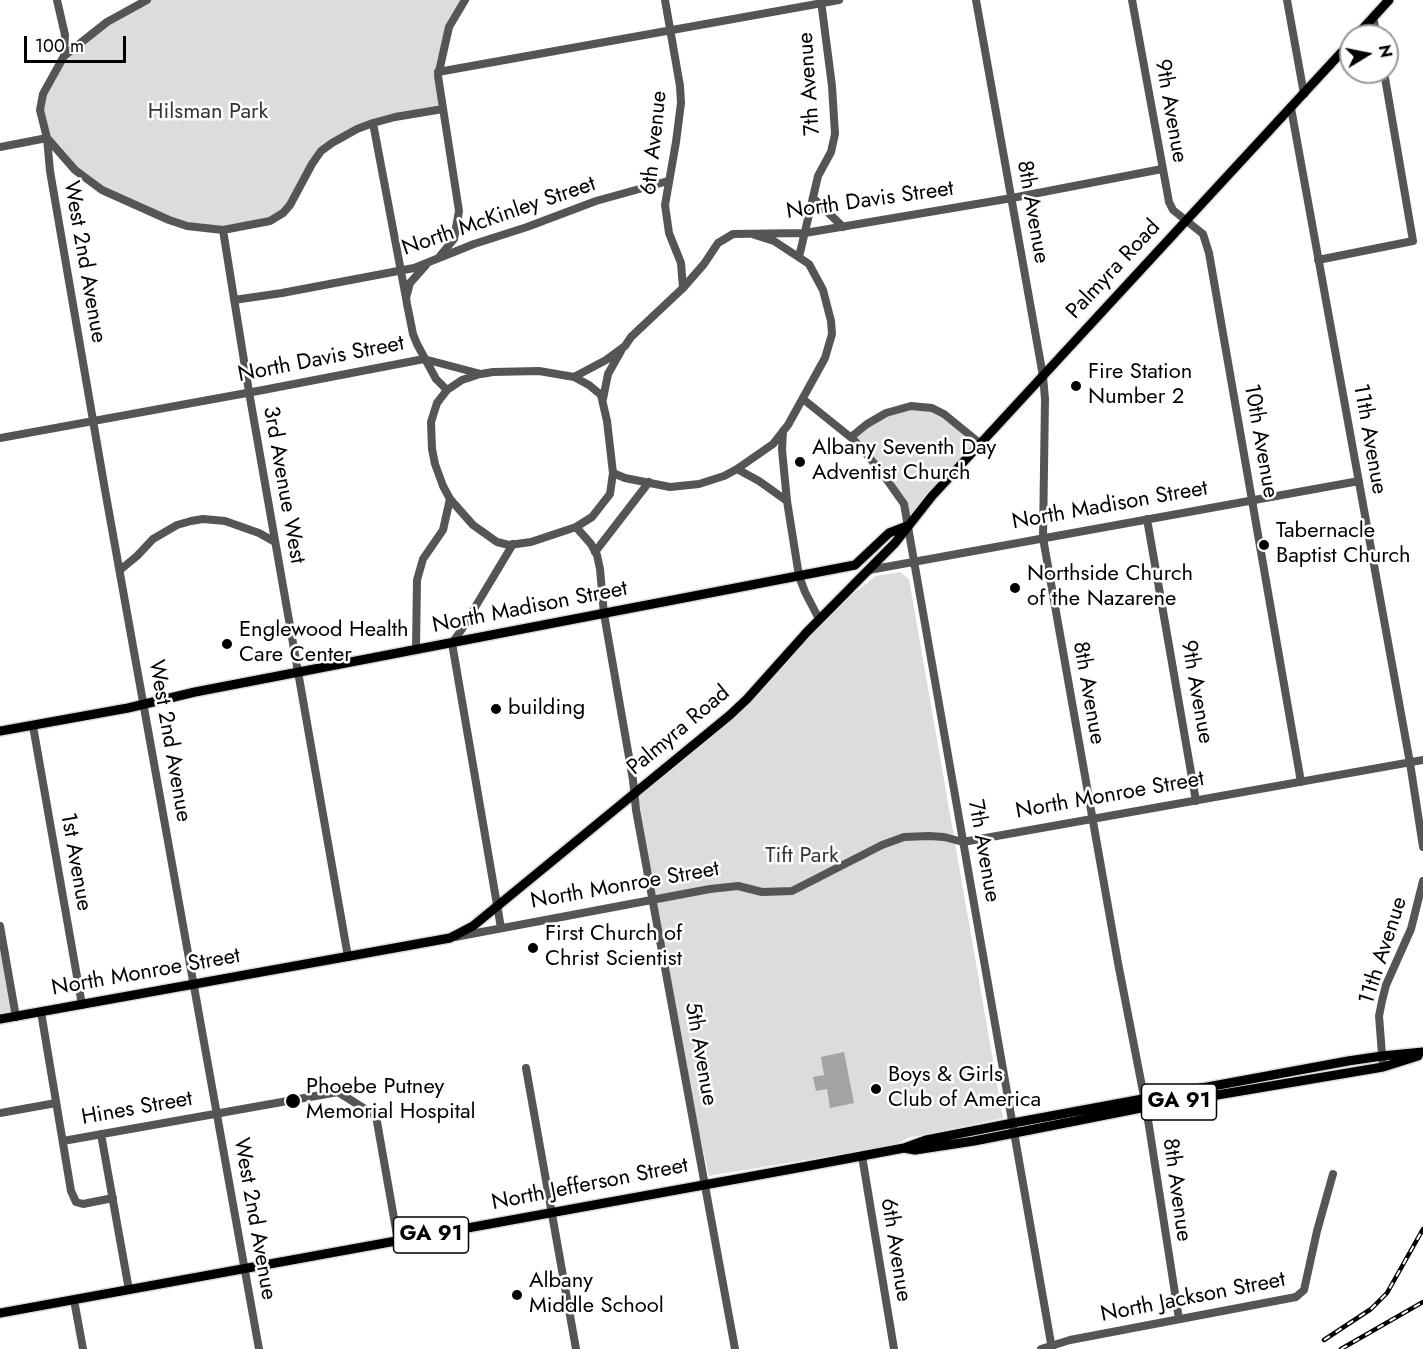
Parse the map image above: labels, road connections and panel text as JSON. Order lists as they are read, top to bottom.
{
  "streets": {
    "main road": [
      "Palmyra Road",
      "North Madison Street",
      "North Monroe Street",
      "GA 91",
      "North Jefferson Street"
    ],
    "street": [
      "7th Avenue",
      "9th Avenue",
      "6th Avenue",
      "North Davis Street",
      "8th Avenue",
      "North McKinley Street",
      "West 2nd Avenue",
      "11th Avenue",
      "10th Avenue",
      "3rd Avenue West",
      "1st Avenue",
      "5th Avenue",
      "Hines Street",
      "North Jackson Street"
    ]
  },
  "crossings": [
    ["7th Avenue", "North Davis Street"],
    ["7th Avenue", "Palmyra Road"],
    ["7th Avenue", "North Madison Street"],
    ["7th Avenue", "North Monroe Street"],
    ["7th Avenue", "North Jefferson Street"],
    ["7th Avenue", "North Jackson Street"],
    ["9th Avenue", "North Davis Street"],
    ["9th Avenue", "Palmyra Road"],
    ["9th Avenue", "10th Avenue"],
    ["9th Avenue", "North Madison Street"],
    ["9th Avenue", "North Monroe Street"],
    ["6th Avenue", "North Davis Street"],
    ["6th Avenue", "North McKinley Street"],
    ["6th Avenue", "North Jefferson Street"],
    ["North Davis Street", "8th Avenue"],
    ["North Davis Street", "West 2nd Avenue"],
    ["North Davis Street", "3rd Avenue West"],
    ["North Davis Street", "5th Avenue"],
    ["8th Avenue", "Palmyra Road"],
    ["8th Avenue", "North Madison Street"],
    ["8th Avenue", "North Monroe Street"],
    ["8th Avenue", "North Jefferson Street"],
    ["8th Avenue", "North Jackson Street"],
    ["North McKinley Street", "3rd Avenue West"],
    ["West 2nd Avenue", "North Madison Street"],
    ["West 2nd Avenue", "North Monroe Street"],
    ["West 2nd Avenue", "Hines Street"],
    ["West 2nd Avenue", "North Jefferson Street"],
    ["Palmyra Road", "11th Avenue"],
    ["Palmyra Road", "10th Avenue"],
    ["Palmyra Road", "North Madison Street"],
    ["Palmyra Road", "North Monroe Street"],
    ["Palmyra Road", "5th Avenue"],
    ["11th Avenue", "North Madison Street"],
    ["11th Avenue", "North Monroe Street"],
    ["11th Avenue", "North Jefferson Street"],
    ["10th Avenue", "North Madison Street"],
    ["10th Avenue", "North Monroe Street"],
    ["3rd Avenue West", "North Madison Street"],
    ["3rd Avenue West", "North Monroe Street"],
    ["North Madison Street", "1st Avenue"],
    ["North Madison Street", "5th Avenue"],
    ["North Monroe Street", "1st Avenue"],
    ["North Monroe Street", "5th Avenue"],
    ["5th Avenue", "North Jefferson Street"]
  ],
  "parks": ["Hilsman Park", "Tift Park"],
  "places": [
    "Fire Station Number 2",
    "Albany Seventh Day Adventist Church",
    "Tabernacle Baptist Church",
    "Northside Church of the Nazarene",
    "Englewood Health Care Center",
    "building",
    "First Church of Christ Scientist",
    "Boys & Girls Club of America",
    "Phoebe Putney Memorial Hospital",
    "Albany Middle School"
  ],
  "scale_bar": "100 m",
  "north": "right"
}
